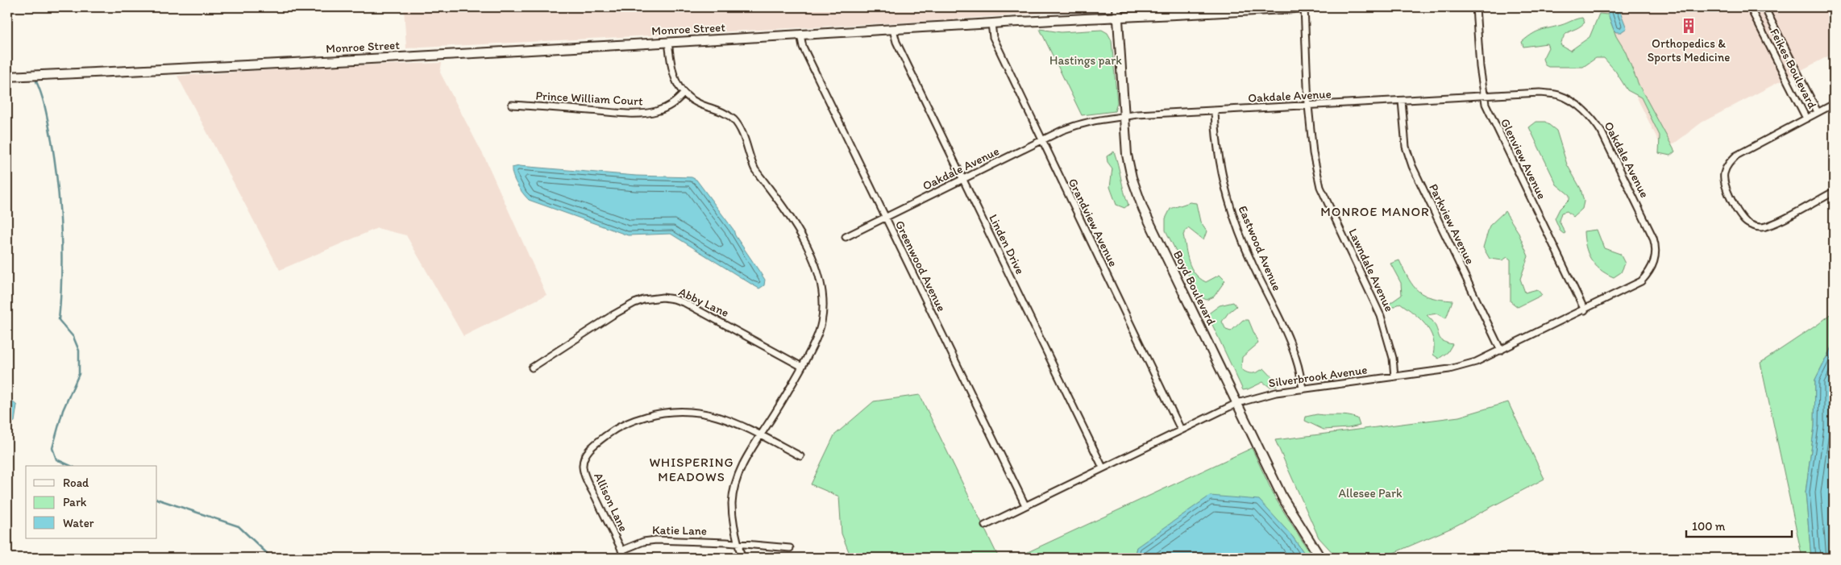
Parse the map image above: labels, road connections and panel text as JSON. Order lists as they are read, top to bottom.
{
  "streets": {
    "main road": ["Monroe Street", "Boyd Boulevard"],
    "street": [
      "Feikes Boulevard",
      "Oakdale Avenue",
      "Prince William Court",
      "Glenview Avenue",
      "Grandview Avenue",
      "Parkview Avenue",
      "Linden Drive",
      "Eastwood Avenue",
      "Greenwood Avenue",
      "Lawndale Avenue",
      "Abby Lane",
      "Silverbrook Avenue",
      "Allison Lane",
      "Katie Lane"
    ]
  },
  "crossings": [
    ["Monroe Street", "Grandview Avenue"],
    ["Monroe Street", "Linden Drive"],
    ["Monroe Street", "Greenwood Avenue"],
    ["Monroe Street", "Lawndale Avenue"],
    ["Monroe Street", "Boyd Boulevard"],
    ["Oakdale Avenue", "Glenview Avenue"],
    ["Oakdale Avenue", "Grandview Avenue"],
    ["Oakdale Avenue", "Parkview Avenue"],
    ["Oakdale Avenue", "Linden Drive"],
    ["Oakdale Avenue", "Eastwood Avenue"],
    ["Oakdale Avenue", "Greenwood Avenue"],
    ["Oakdale Avenue", "Lawndale Avenue"],
    ["Oakdale Avenue", "Boyd Boulevard"],
    ["Oakdale Avenue", "Silverbrook Avenue"],
    ["Glenview Avenue", "Silverbrook Avenue"],
    ["Grandview Avenue", "Silverbrook Avenue"],
    ["Parkview Avenue", "Silverbrook Avenue"],
    ["Linden Drive", "Silverbrook Avenue"],
    ["Eastwood Avenue", "Silverbrook Avenue"],
    ["Greenwood Avenue", "Silverbrook Avenue"],
    ["Lawndale Avenue", "Silverbrook Avenue"],
    ["Boyd Boulevard", "Silverbrook Avenue"],
    ["Allison Lane", "Katie Lane"]
  ],
  "districts": ["MONROE MANOR", "WHISPERING MEADOWS"],
  "parks": ["Hastings park", "Allesee Park"],
  "places": {
    "building": ["Orthopedics & Sports Medicine"]
  },
  "legend": ["Road", "Park", "Water"],
  "scale_bar": "100 m"
}
